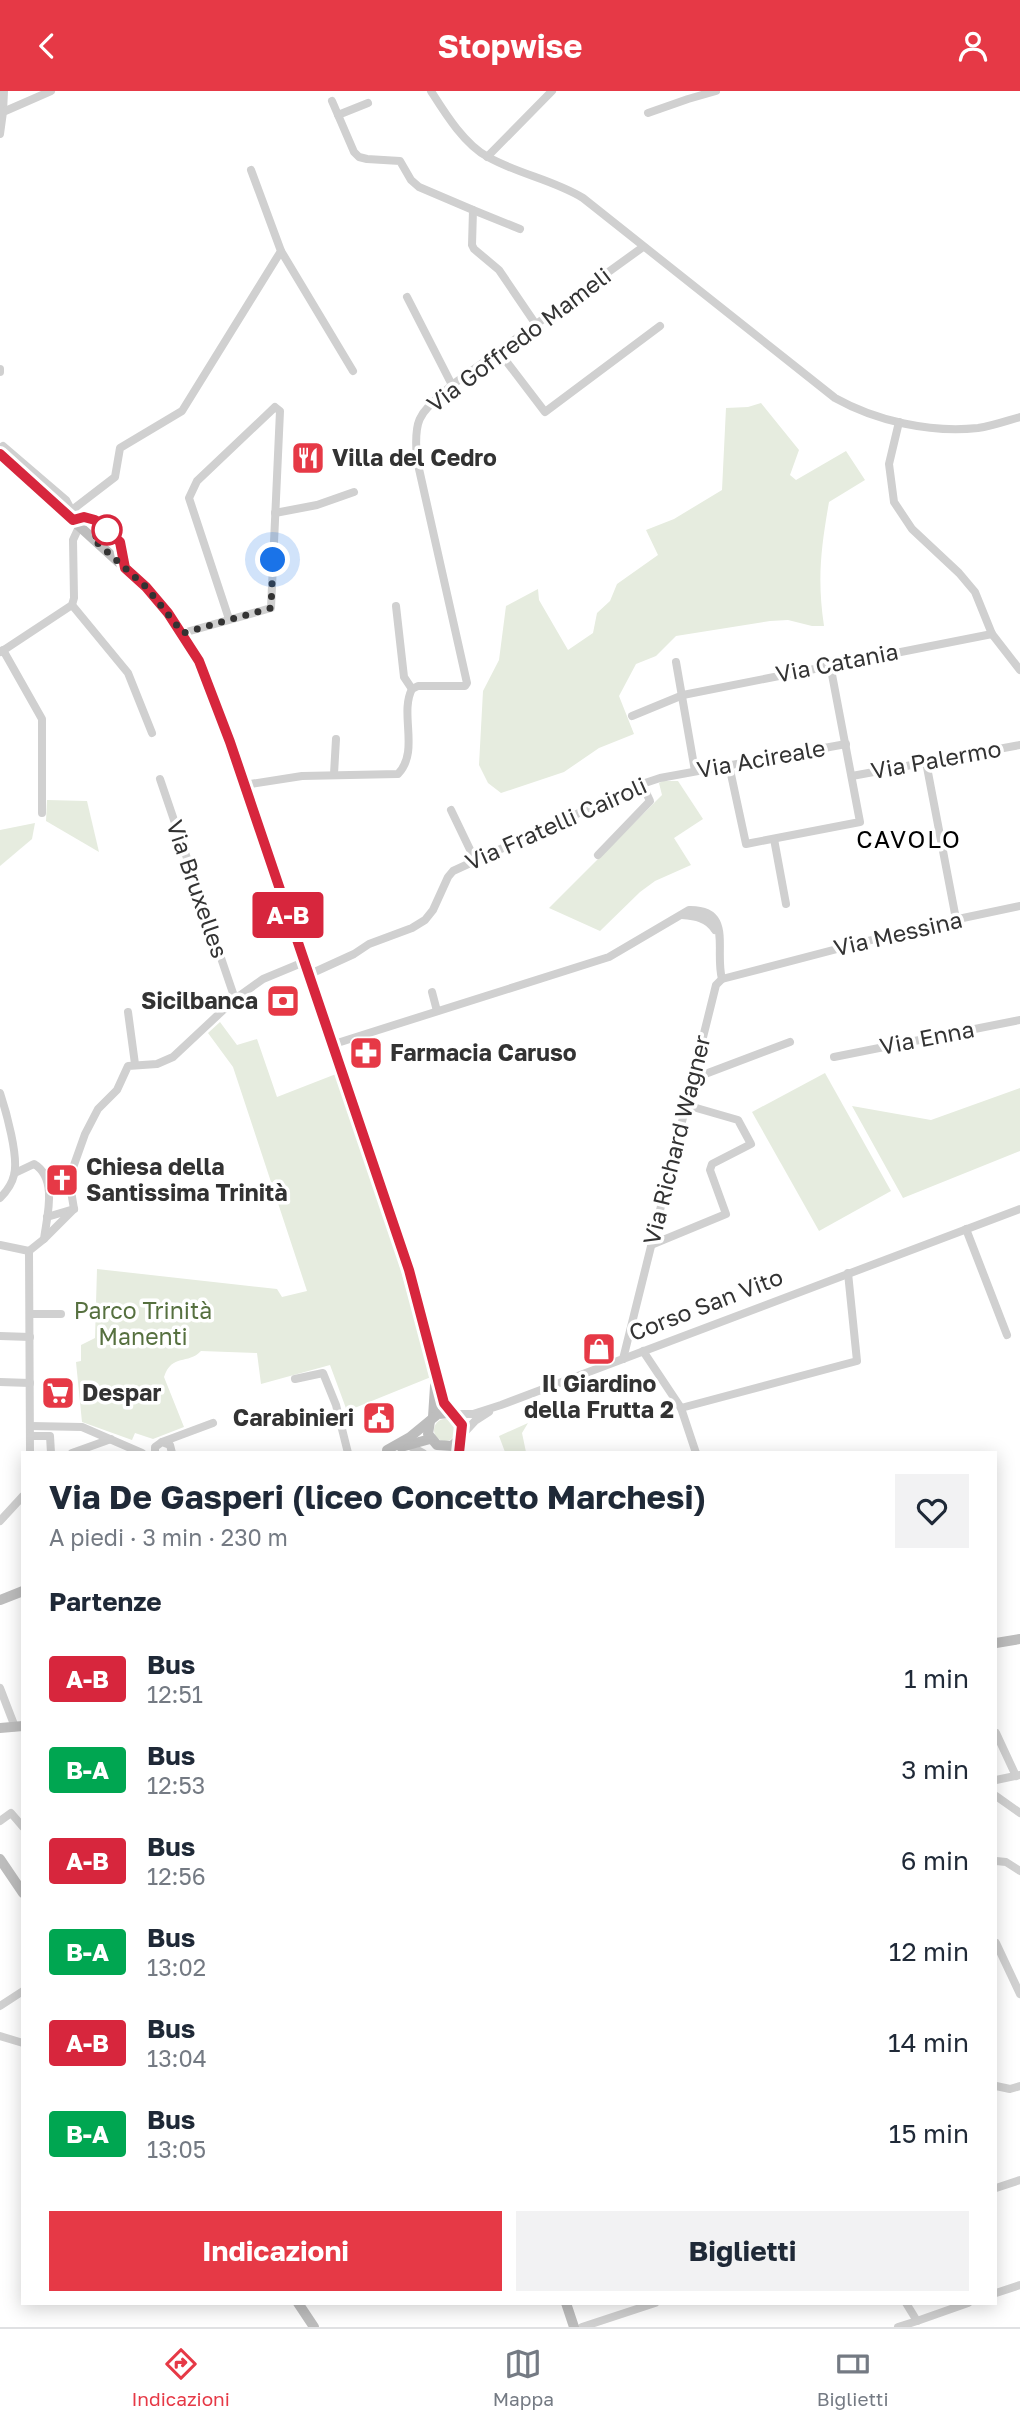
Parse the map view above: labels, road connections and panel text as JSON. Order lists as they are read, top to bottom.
{
  "streets": {
    "street": [
      "Via Goffredo Mameli",
      "Via Catania",
      "Via Acireale",
      "Via Palermo",
      "Via Fratelli Cairoli",
      "Via Bruxelles",
      "Via Messina",
      "Via Enna",
      "Via Richard Wagner",
      "Corso San Vito"
    ]
  },
  "crossings": [
    ["Via Acireale", "Via Fratelli Cairoli"],
    ["Via Messina", "Via Richard Wagner"],
    ["Via Richard Wagner", "Corso San Vito"]
  ],
  "districts": ["CAVOLO"],
  "parks": ["Parco Trinità Manenti"],
  "places": {
    "restaurant": ["Villa del Cedro"],
    "bank": ["Sicilbanca"],
    "pharmacy": ["Farmacia Caruso"],
    "church": ["Chiesa della Santissima Trinità"],
    "shop": ["Il Giardino della Frutta 2"],
    "supermarket": ["Despar"],
    "public building": ["Carabinieri"]
  },
  "lines": ["bus line A-B"],
  "page": {
    "header": "Stopwise",
    "on_map": "A-B",
    "heading": [
      ["Via De Gasperi (liceo Concetto Marchesi)", "A piedi · 3 min · 230 m"],
      "Partenze"
    ],
    "list": [
      {
        "mark": "A-B",
        "name": "Bus",
        "note": "12:51",
        "value": "1 min"
      },
      {
        "mark": "B-A",
        "name": "Bus",
        "note": "12:53",
        "value": "3 min"
      },
      {
        "mark": "A-B",
        "name": "Bus",
        "note": "12:56",
        "value": "6 min"
      },
      {
        "mark": "B-A",
        "name": "Bus",
        "note": "13:02",
        "value": "12 min"
      },
      {
        "mark": "A-B",
        "name": "Bus",
        "note": "13:04",
        "value": "14 min"
      },
      {
        "mark": "B-A",
        "name": "Bus",
        "note": "13:05",
        "value": "15 min"
      }
    ],
    "buttons": ["Indicazioni", "Biglietti"],
    "tabs": ["Indicazioni", "Mappa", "Biglietti"]
  }
}
